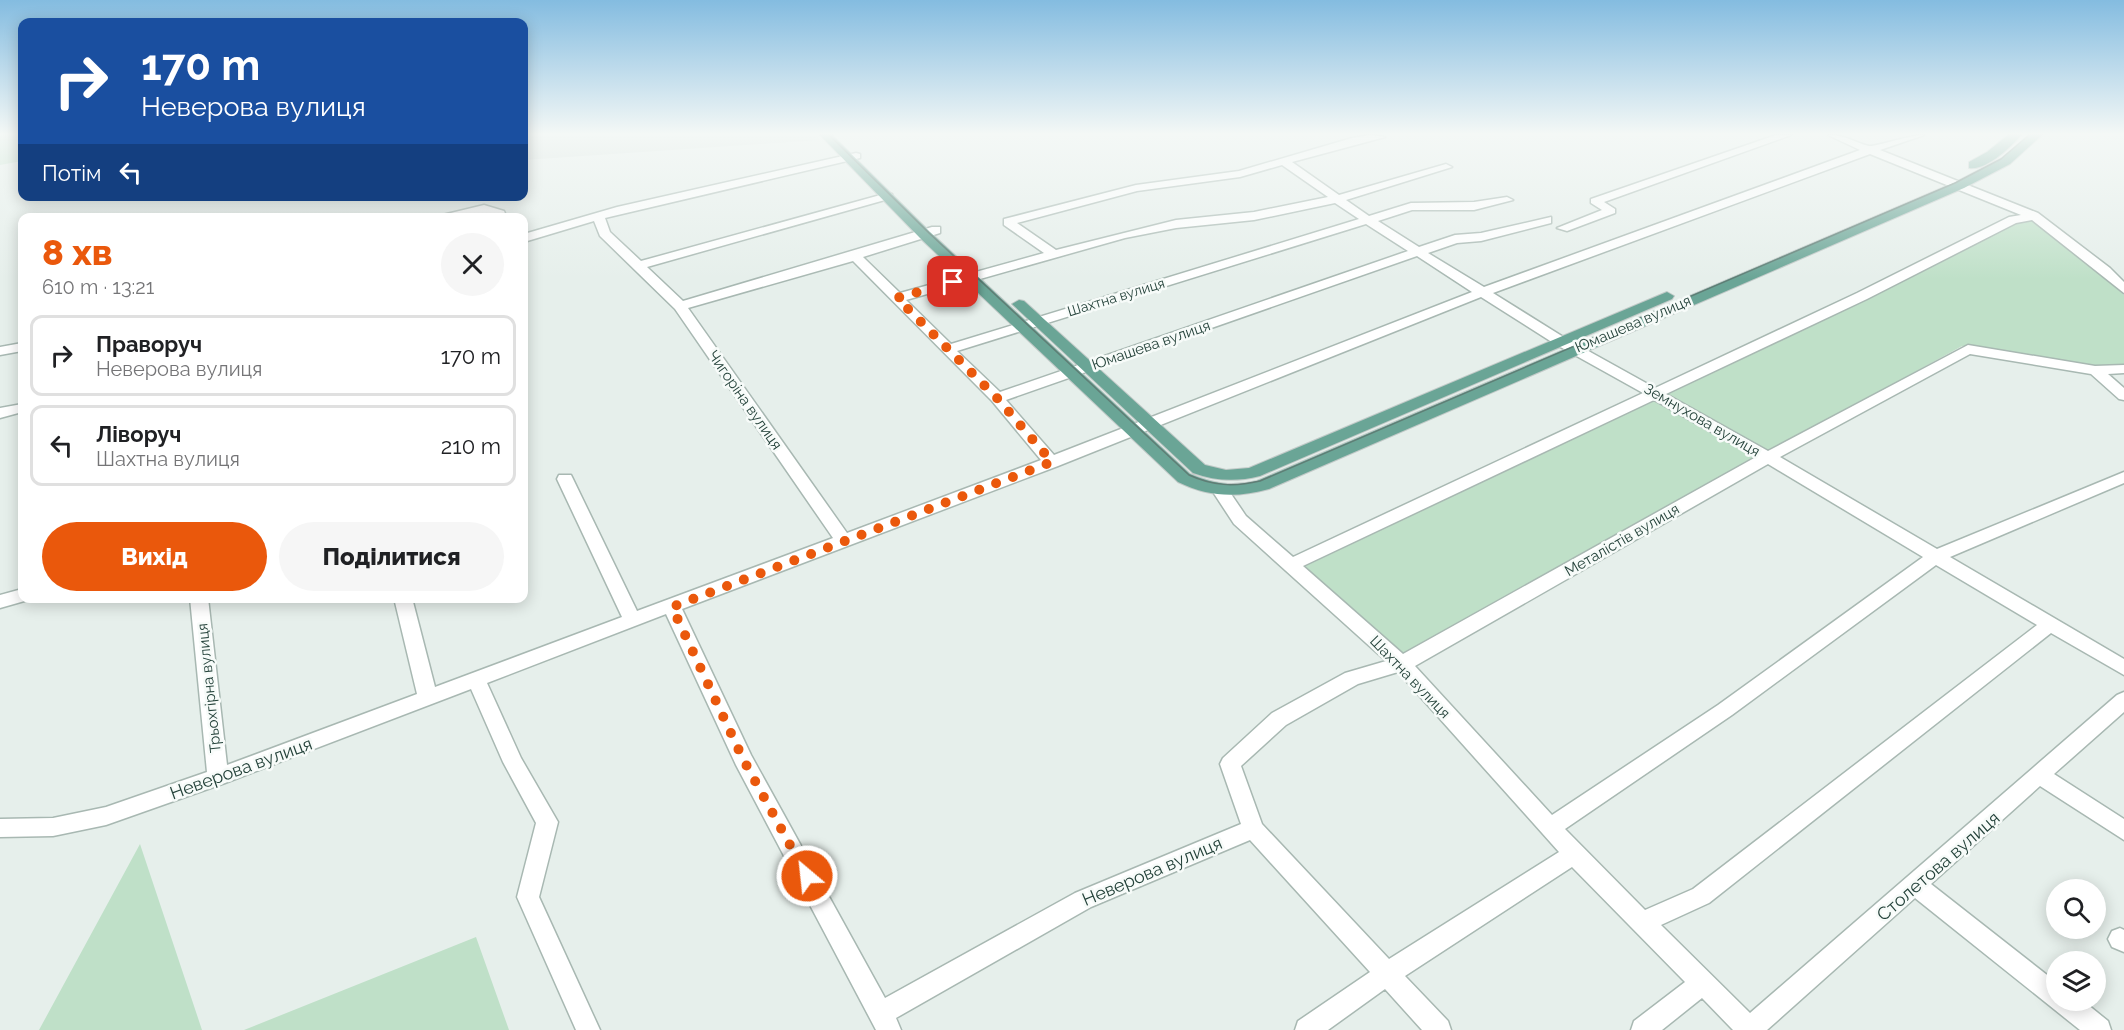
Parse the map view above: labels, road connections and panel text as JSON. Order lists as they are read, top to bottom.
{
  "streets": {
    "main road": ["Шахтна вулиця", "Юмашева вулиця"],
    "street": [
      "Чигоріна вулиця",
      "Земнухова вулиця",
      "Металістів вулиця",
      "Трьохгірна вулиця",
      "Неверова вулиця",
      "Столетова вулиця"
    ]
  },
  "crossings": [
    ["Шахтна вулиця", "Юмашева вулиця"],
    ["Шахтна вулиця", "Земнухова вулиця"],
    ["Шахтна вулиця", "Металістів вулиця"],
    ["Шахтна вулиця", "Неверова вулиця"],
    ["Шахтна вулиця", "Столетова вулиця"],
    ["Юмашева вулиця", "Земнухова вулиця"],
    ["Чигоріна вулиця", "Неверова вулиця"],
    ["Земнухова вулиця", "Металістів вулиця"],
    ["Металістів вулиця", "Неверова вулиця"],
    ["Трьохгірна вулиця", "Неверова вулиця"]
  ],
  "page": {
    "turn": ["170 m", "Неверова вулиця"],
    "then": "Потім",
    "heading": ["8 хв", "610 m · 13:21"],
    "list": [
      {
        "name": "Праворуч",
        "note": "Неверова вулиця",
        "value": "170 m"
      },
      {
        "name": "Ліворуч",
        "note": "Шахтна вулиця",
        "value": "210 m"
      }
    ],
    "buttons": ["Вихід", "Поділитися"]
  }
}
